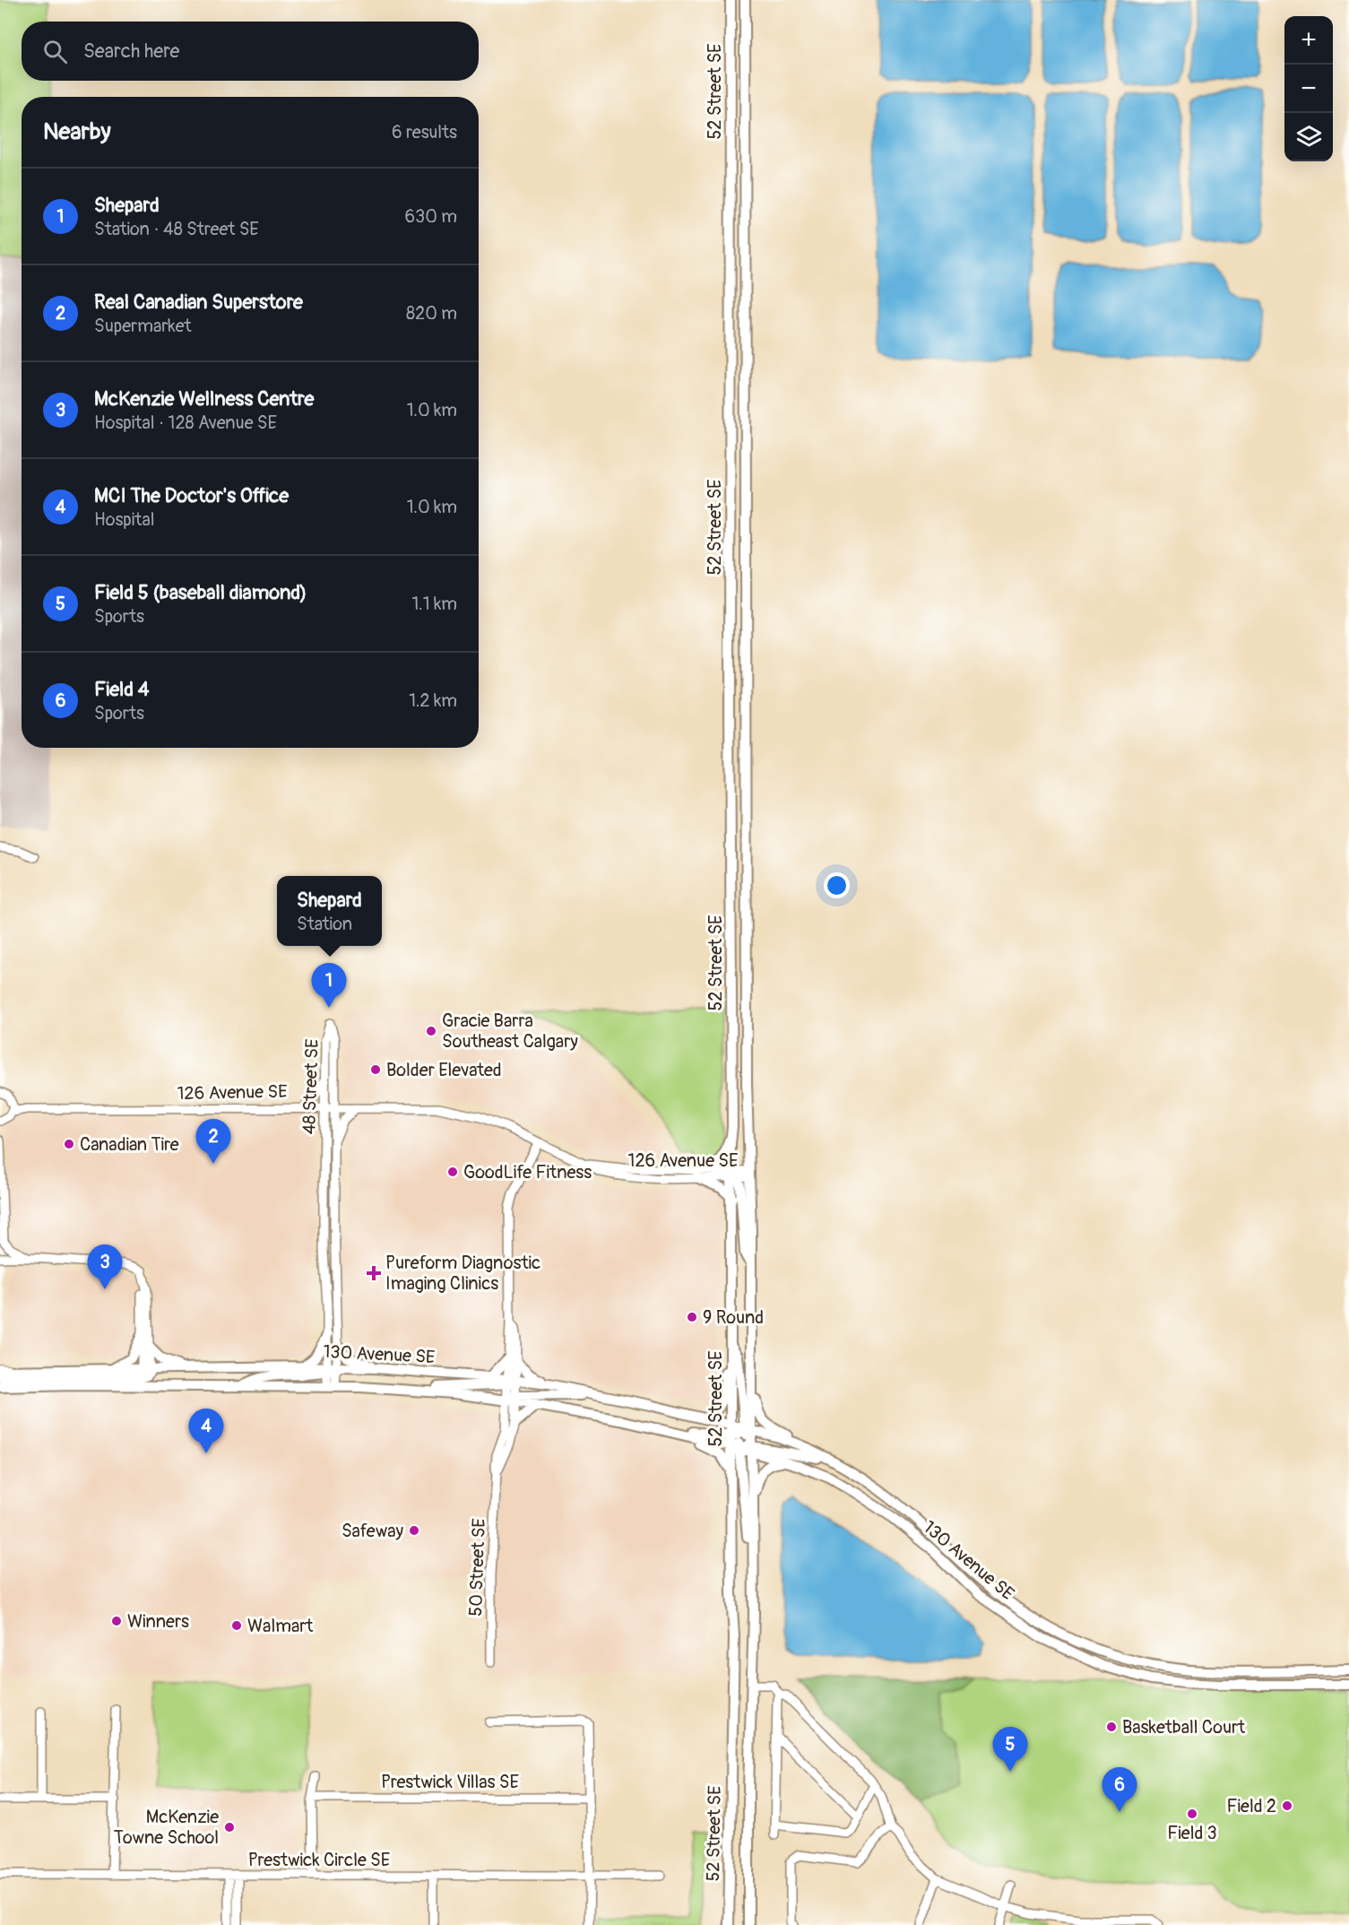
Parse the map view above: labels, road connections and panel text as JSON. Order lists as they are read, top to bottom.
{
  "streets": {
    "main road": ["52 Street SE", "130 Avenue SE"],
    "street": [
      "48 Street SE",
      "126 Avenue SE",
      "50 Street SE",
      "Prestwick Villas SE",
      "Prestwick Circle SE"
    ]
  },
  "crossings": [
    ["52 Street SE", "126 Avenue SE"],
    ["52 Street SE", "130 Avenue SE"],
    ["48 Street SE", "126 Avenue SE"],
    ["48 Street SE", "130 Avenue SE"],
    ["126 Avenue SE", "50 Street SE"],
    ["130 Avenue SE", "50 Street SE"]
  ],
  "places": {
    "other": [
      "Gracie Barra Southeast Calgary",
      "Bolder Elevated",
      "Canadian Tire",
      "GoodLife Fitness",
      "9 Round",
      "Safeway",
      "Winners",
      "Walmart",
      "Basketball Court",
      "Field 2",
      "Field 3",
      "McKenzie Towne School"
    ],
    "health": ["Pureform Diagnostic Imaging Clinics"]
  },
  "page": {
    "map_buttons": ["+", "−"],
    "search": "Search here",
    "heading": ["Nearby", "6 results"],
    "list": [
      {
        "mark": "1",
        "name": "Shepard",
        "note": "Station · 48 Street SE",
        "value": "630 m"
      },
      {
        "mark": "2",
        "name": "Real Canadian Superstore",
        "note": "Supermarket",
        "value": "820 m"
      },
      {
        "mark": "3",
        "name": "McKenzie Wellness Centre",
        "note": "Hospital · 128 Avenue SE",
        "value": "1.0 km"
      },
      {
        "mark": "4",
        "name": "MCI The Doctor's Office",
        "note": "Hospital",
        "value": "1.0 km"
      },
      {
        "mark": "5",
        "name": "Field 5 (baseball diamond)",
        "note": "Sports",
        "value": "1.1 km"
      },
      {
        "mark": "6",
        "name": "Field 4",
        "note": "Sports",
        "value": "1.2 km"
      }
    ],
    "popup": ["Shepard", "Station"],
    "pins": [
      "1",
      "2",
      "3",
      "4",
      "5",
      "6"
    ]
  }
}
